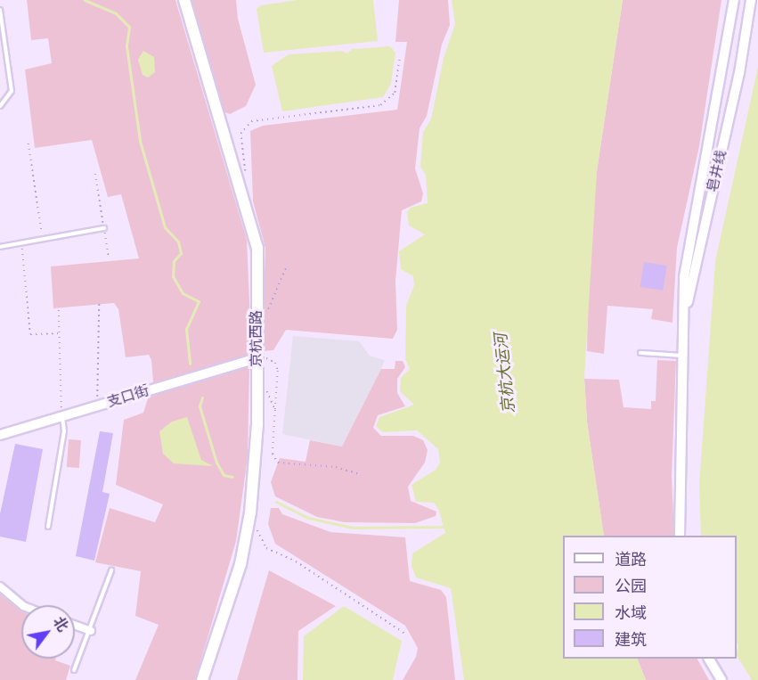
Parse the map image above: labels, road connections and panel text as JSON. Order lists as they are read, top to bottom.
{
  "streets": {
    "main road": ["京杭西路"],
    "street": ["皂井线", "支口街"]
  },
  "crossings": [
    ["京杭西路", "支口街"]
  ],
  "water": ["京杭大运河"],
  "legend": [
    "道路",
    "公园",
    "水域",
    "建筑"
  ],
  "north": "top right"
}
